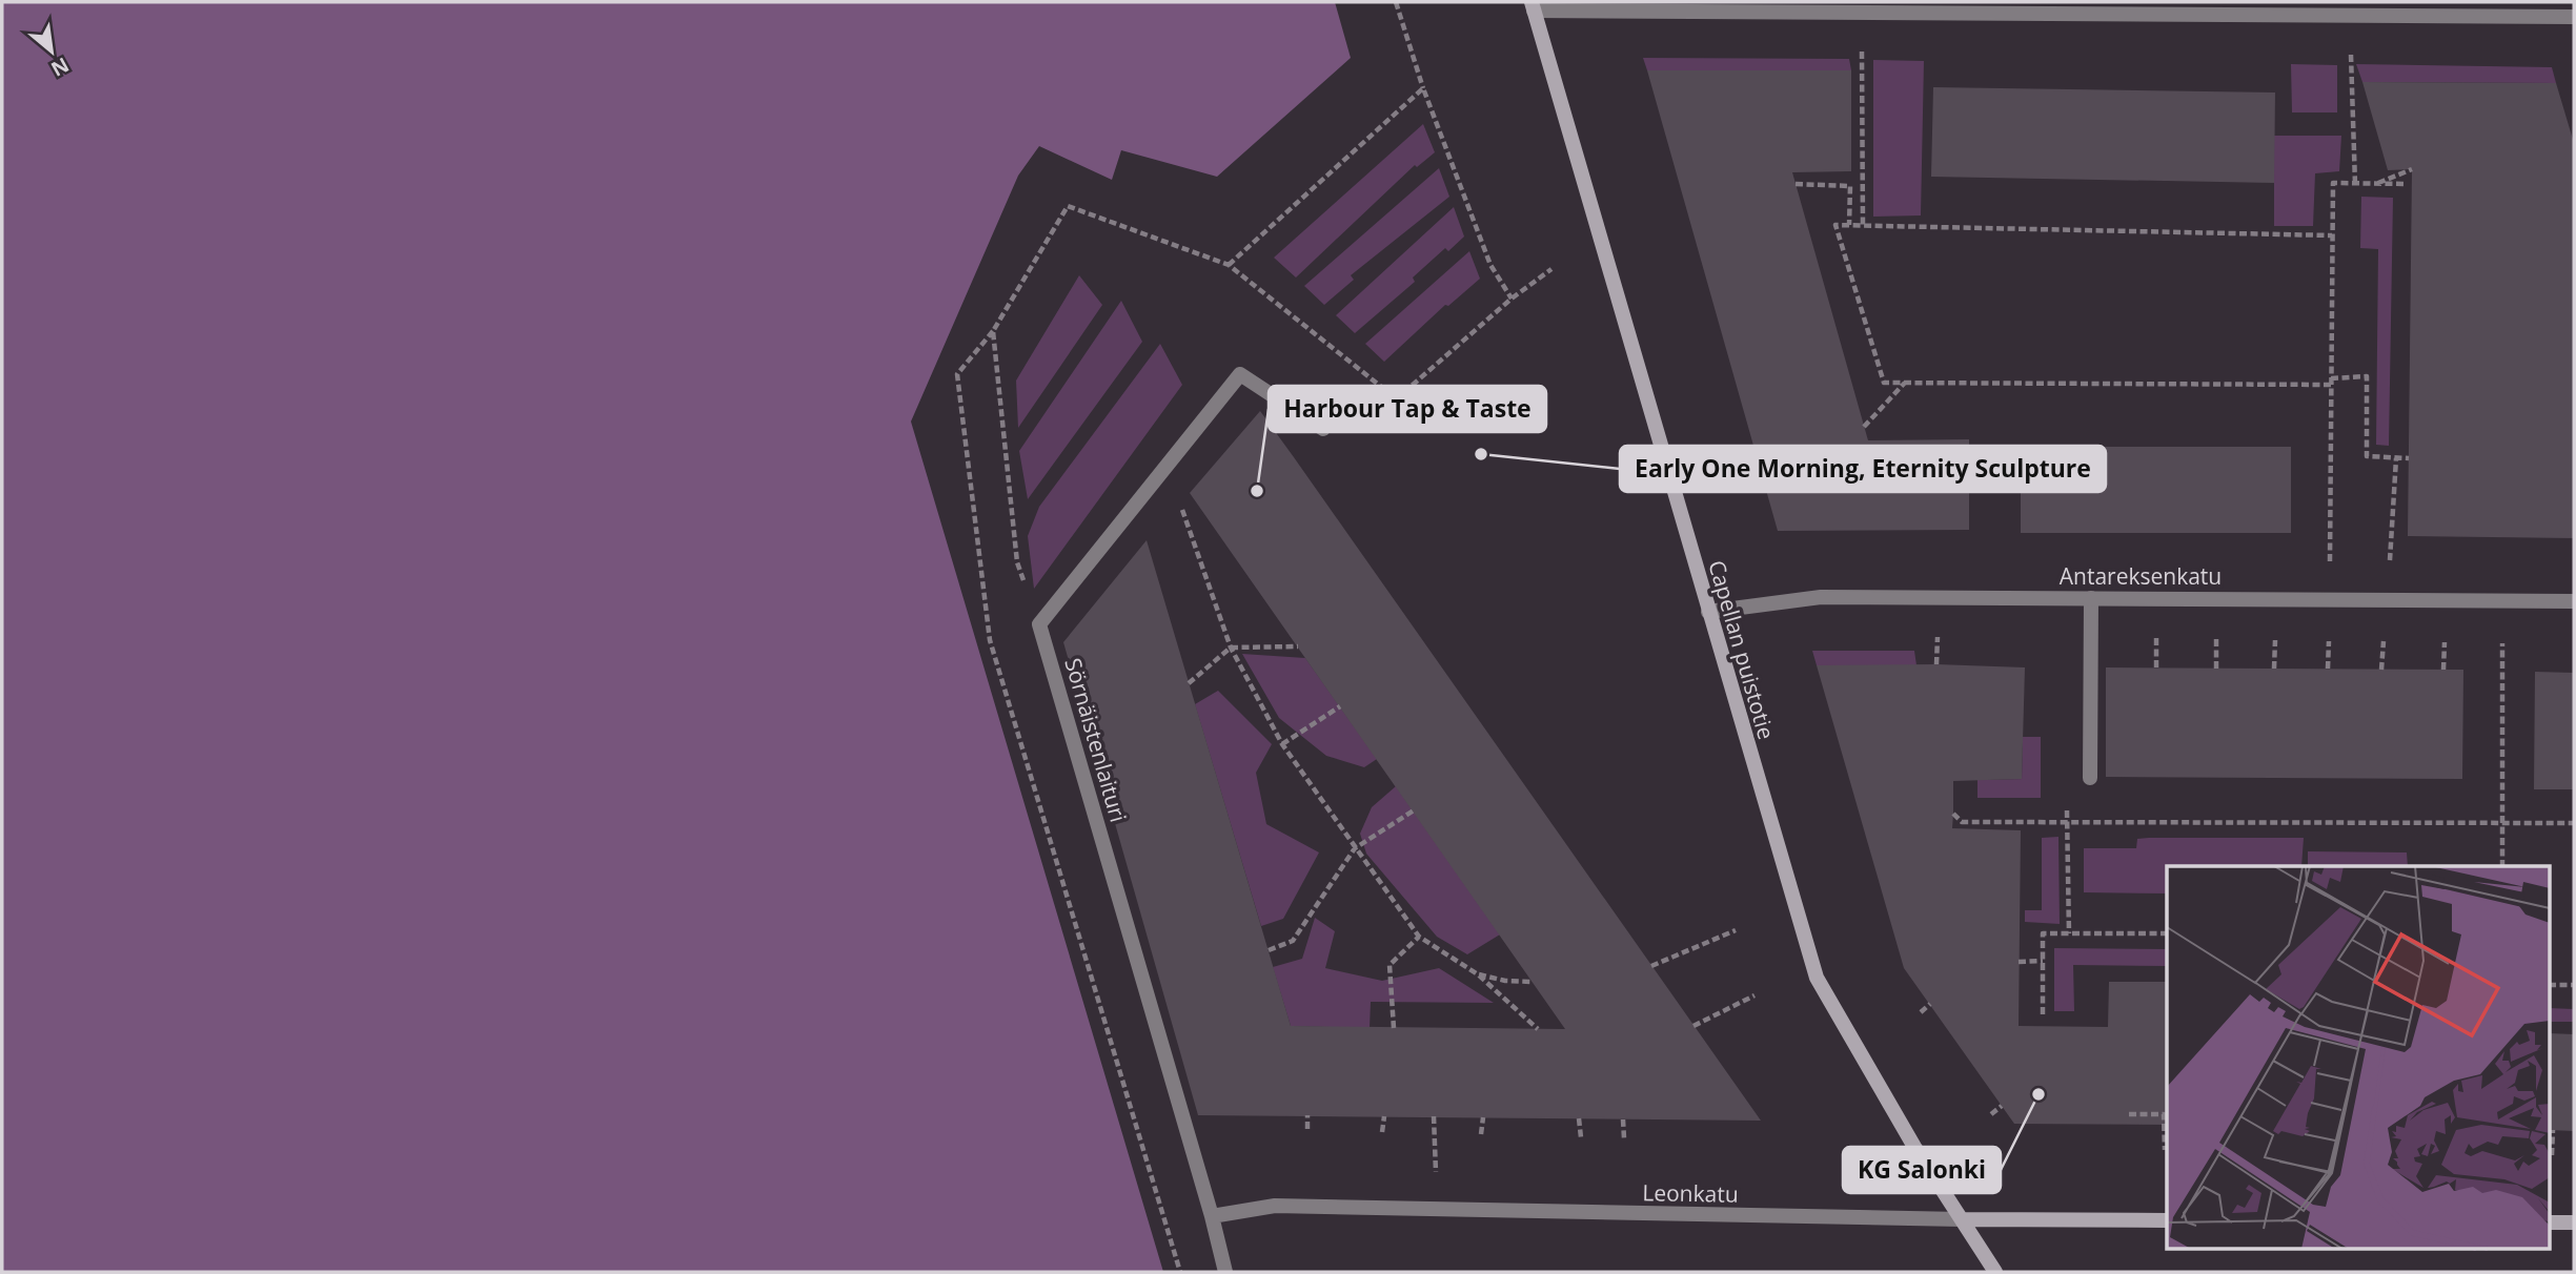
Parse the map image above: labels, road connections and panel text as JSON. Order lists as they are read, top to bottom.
{
  "streets": {
    "street": [
      "Antareksenkatu",
      "Capellan puistotie",
      "Sörnäistenlaituri",
      "Leonkatu"
    ]
  },
  "crossings": [
    ["Antareksenkatu", "Capellan puistotie"],
    ["Capellan puistotie", "Leonkatu"],
    ["Sörnäistenlaituri", "Leonkatu"]
  ],
  "places": ["Early One Morning, Eternity Sculpture", "Harbour Tap & Taste", "KG Salonki"],
  "north": "bottom right"
}
